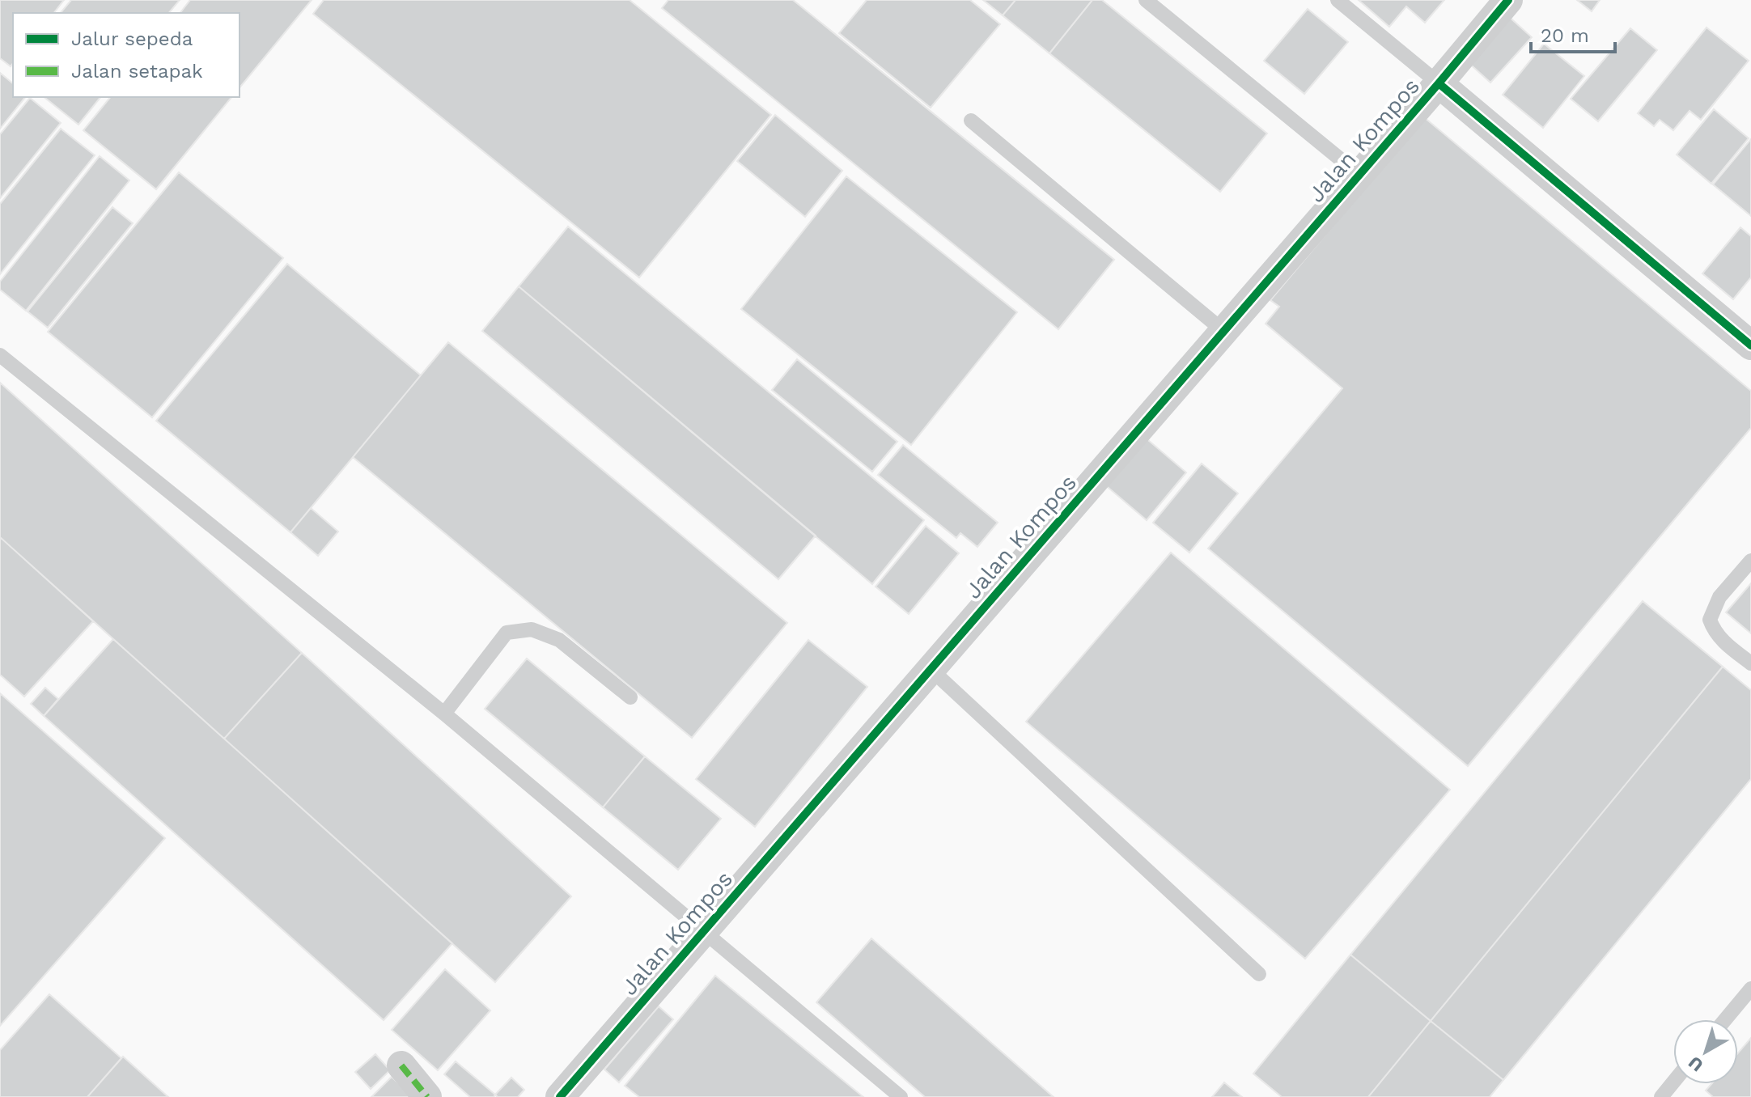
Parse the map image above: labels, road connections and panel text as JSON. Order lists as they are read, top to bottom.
{
  "streets": {
    "street": ["Jalan Kompos"]
  },
  "legend": ["Jalur sepeda", "Jalan setapak"],
  "scale_bar": "20 m",
  "north": "bottom left"
}
